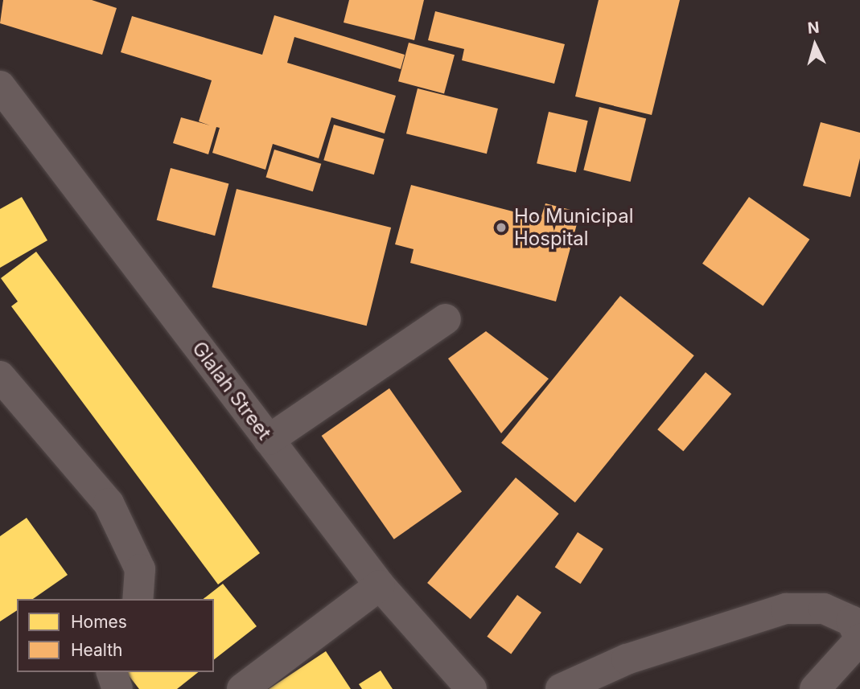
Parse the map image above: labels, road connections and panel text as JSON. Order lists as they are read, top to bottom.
{
  "streets": {
    "street": ["Glalah Street"]
  },
  "places": ["Ho Municipal Hospital"],
  "legend": ["Homes", "Health"],
  "north": "top"
}
